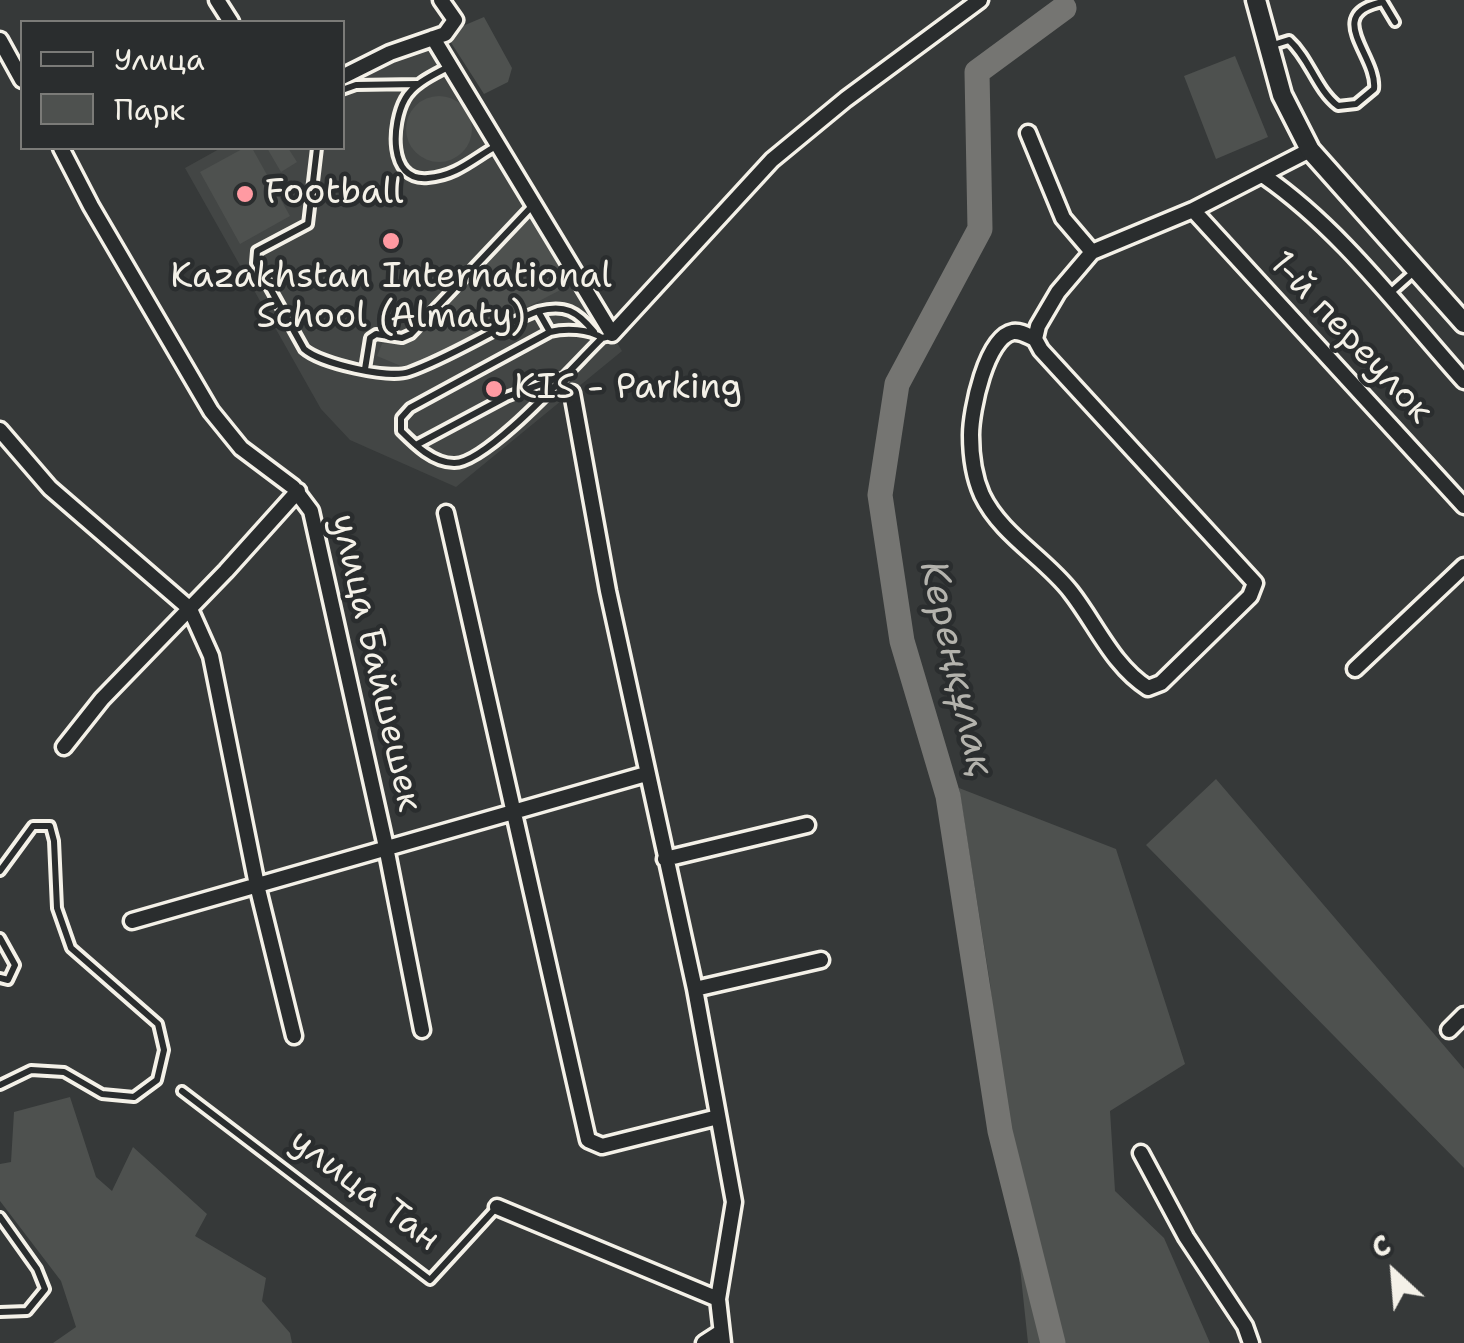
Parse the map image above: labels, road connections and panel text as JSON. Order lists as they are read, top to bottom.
{
  "streets": {
    "street": ["1-й переулок", "улица Байшешек", "улица Тан"]
  },
  "water": ["Кереңқұлақ"],
  "places": ["Football", "Kazakhstan International School (Almaty)", "KIS - Parking"],
  "legend": ["Улица", "Парк"],
  "north": "top left"
}
